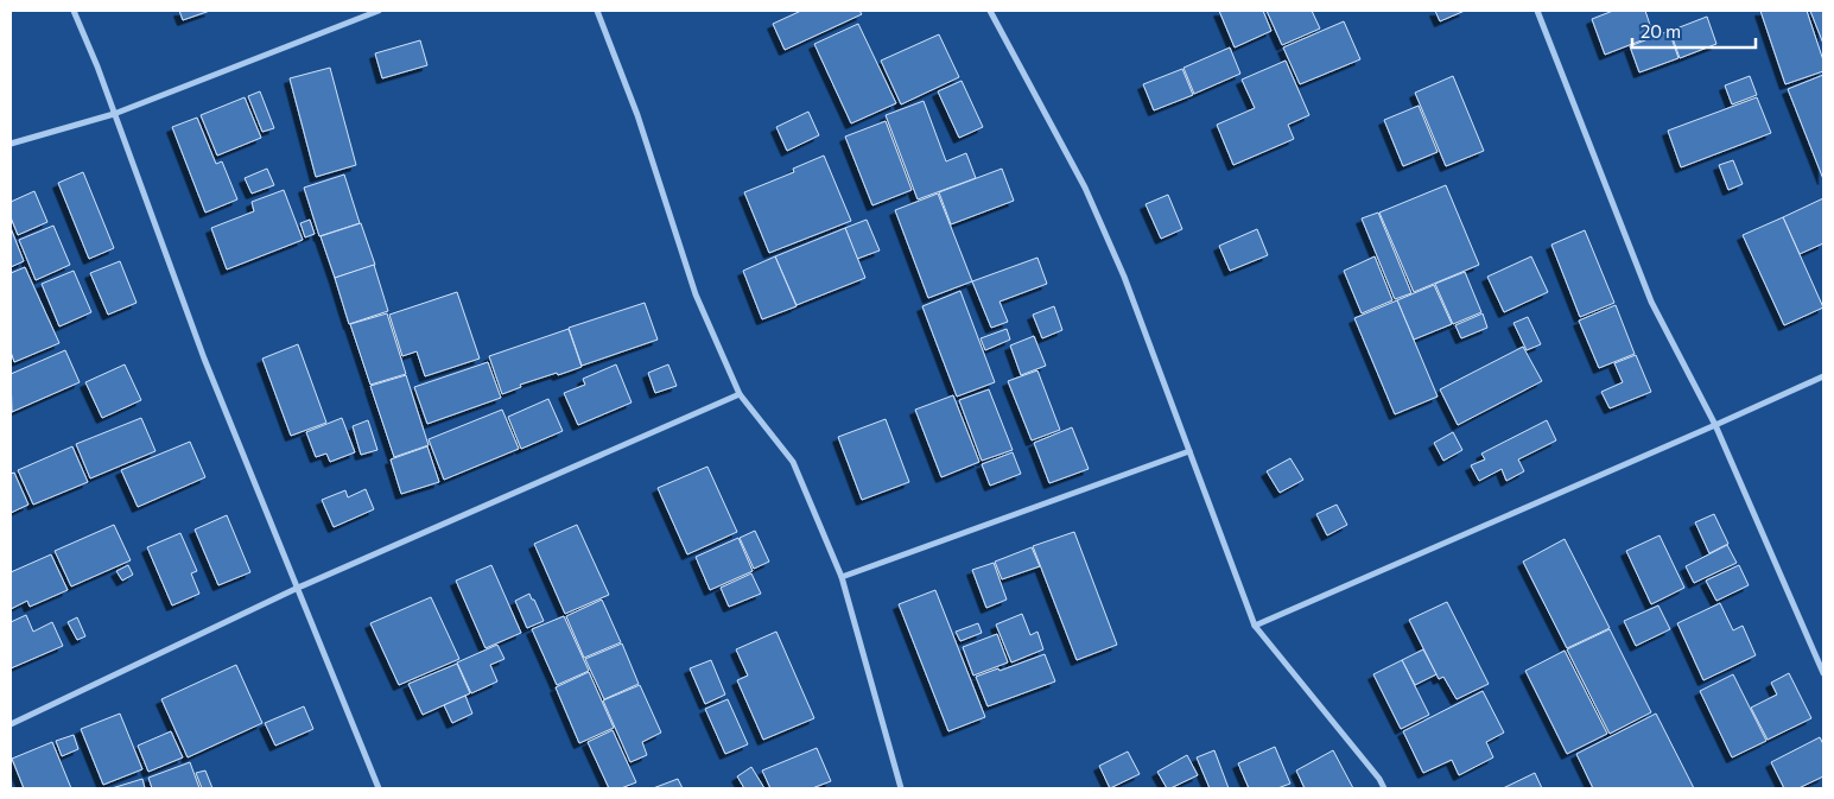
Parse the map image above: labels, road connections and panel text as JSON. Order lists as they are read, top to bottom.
{
  "scale_bar": "20 m"
}
